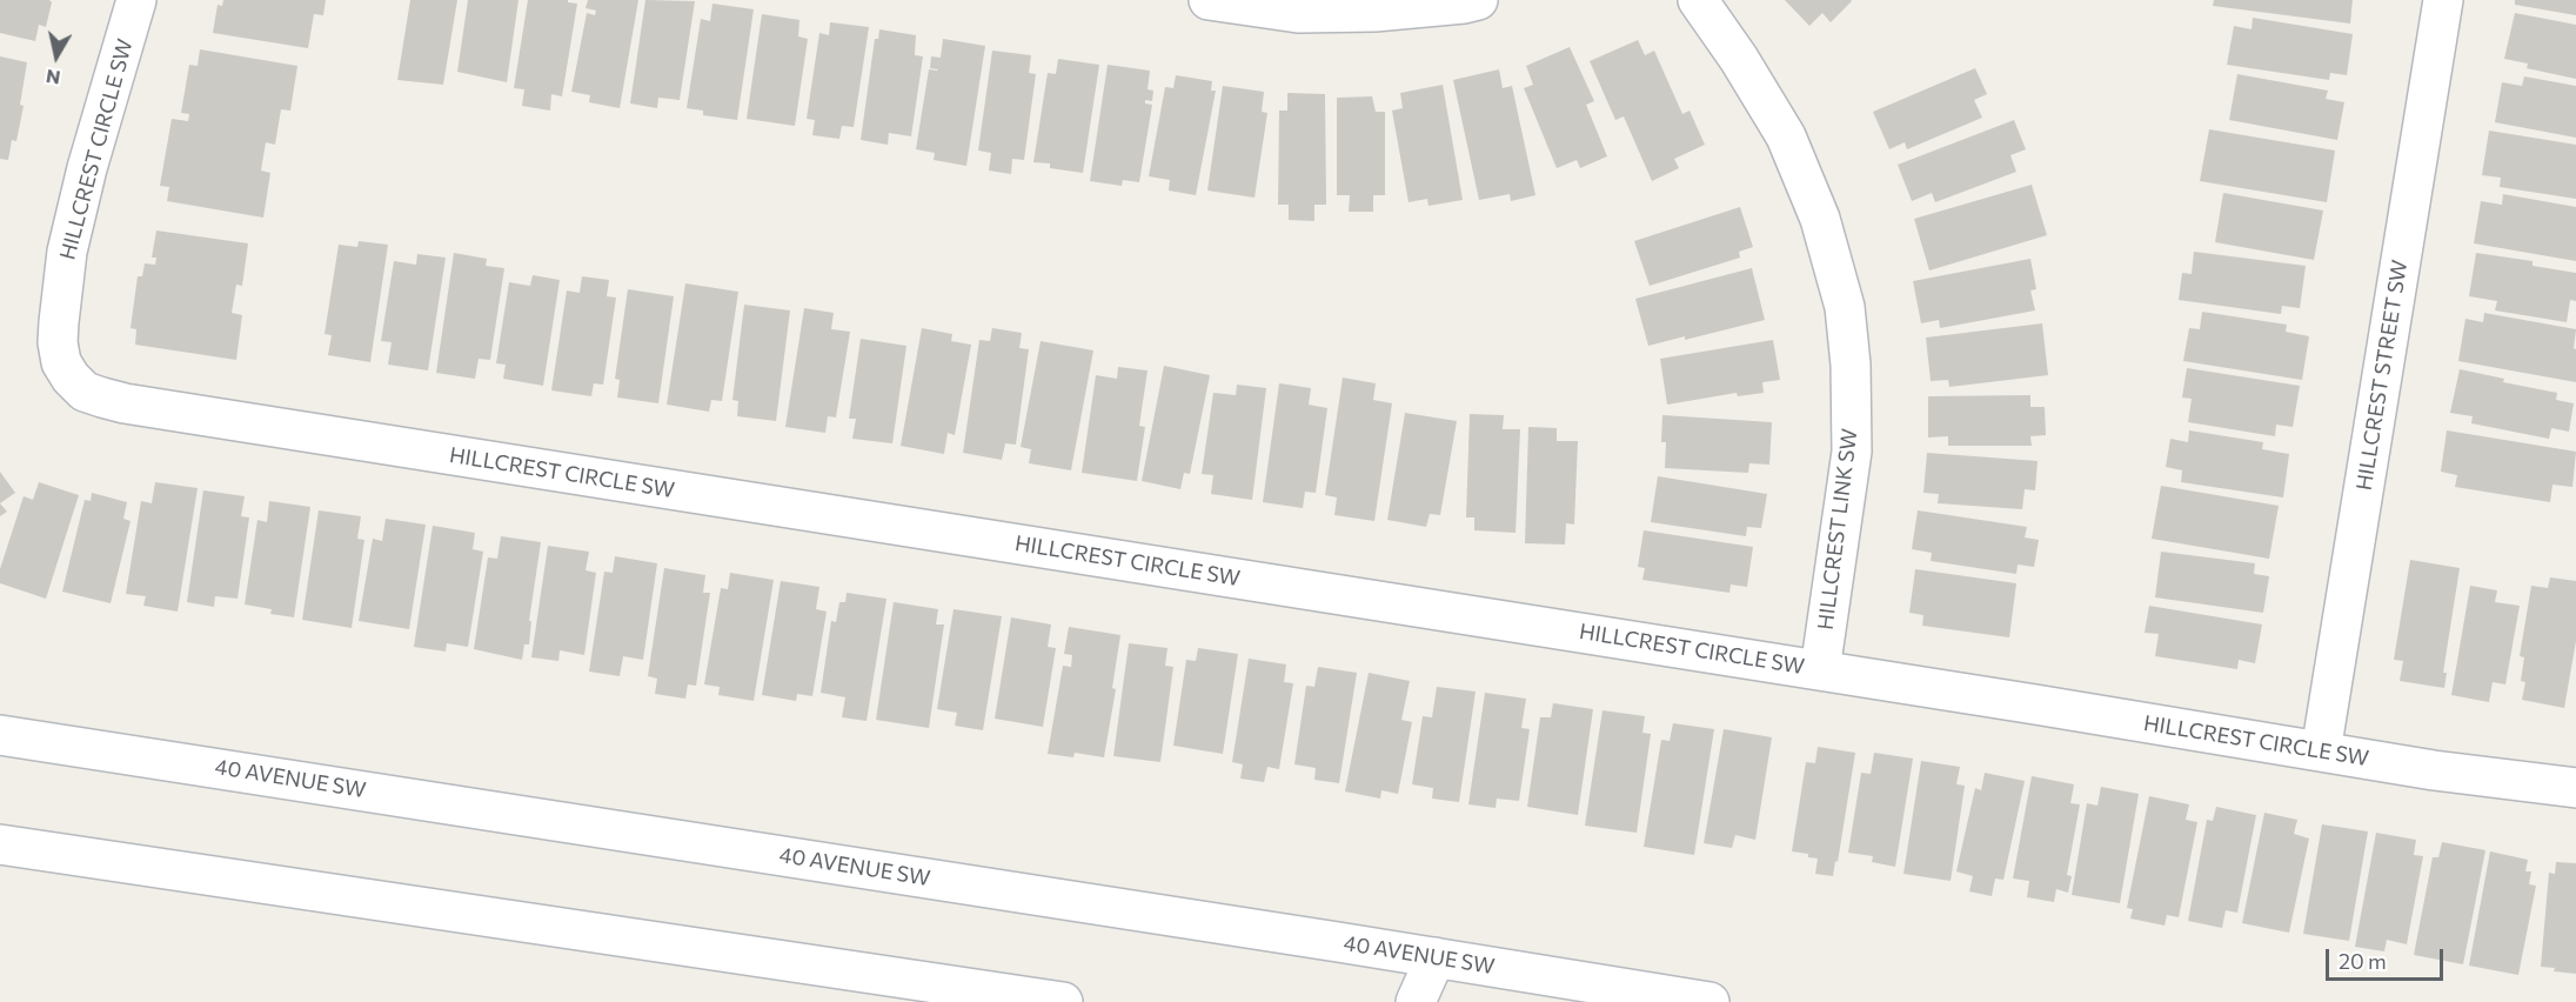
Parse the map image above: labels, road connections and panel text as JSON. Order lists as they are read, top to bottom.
{
  "streets": {
    "street": [
      "HILLCREST CIRCLE SW",
      "HILLCREST STREET SW",
      "HILLCREST LINK SW",
      "40 AVENUE SW"
    ]
  },
  "crossings": [
    ["HILLCREST CIRCLE SW", "HILLCREST STREET SW"],
    ["HILLCREST CIRCLE SW", "HILLCREST LINK SW"]
  ],
  "scale_bar": "20 m",
  "north": "bottom"
}
